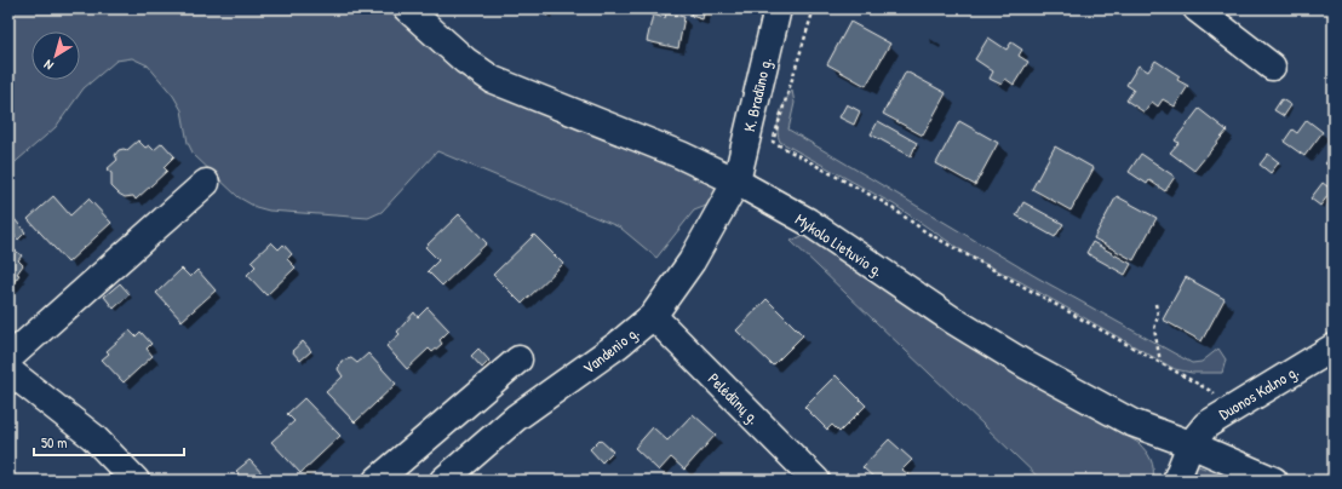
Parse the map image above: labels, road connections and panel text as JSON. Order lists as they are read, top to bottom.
{
  "streets": {
    "street": [
      "K. Bradūno g.",
      "Mykolo Lietuvio g.",
      "Vandenio g.",
      "Duonos Kalno g.",
      "Pelėdūnų g."
    ]
  },
  "crossings": [
    ["K. Bradūno g.", "Mykolo Lietuvio g."],
    ["K. Bradūno g.", "Vandenio g."],
    ["Mykolo Lietuvio g.", "Vandenio g."],
    ["Mykolo Lietuvio g.", "Duonos Kalno g."],
    ["Vandenio g.", "Pelėdūnų g."]
  ],
  "scale_bar": "50 m",
  "north": "bottom left"
}
